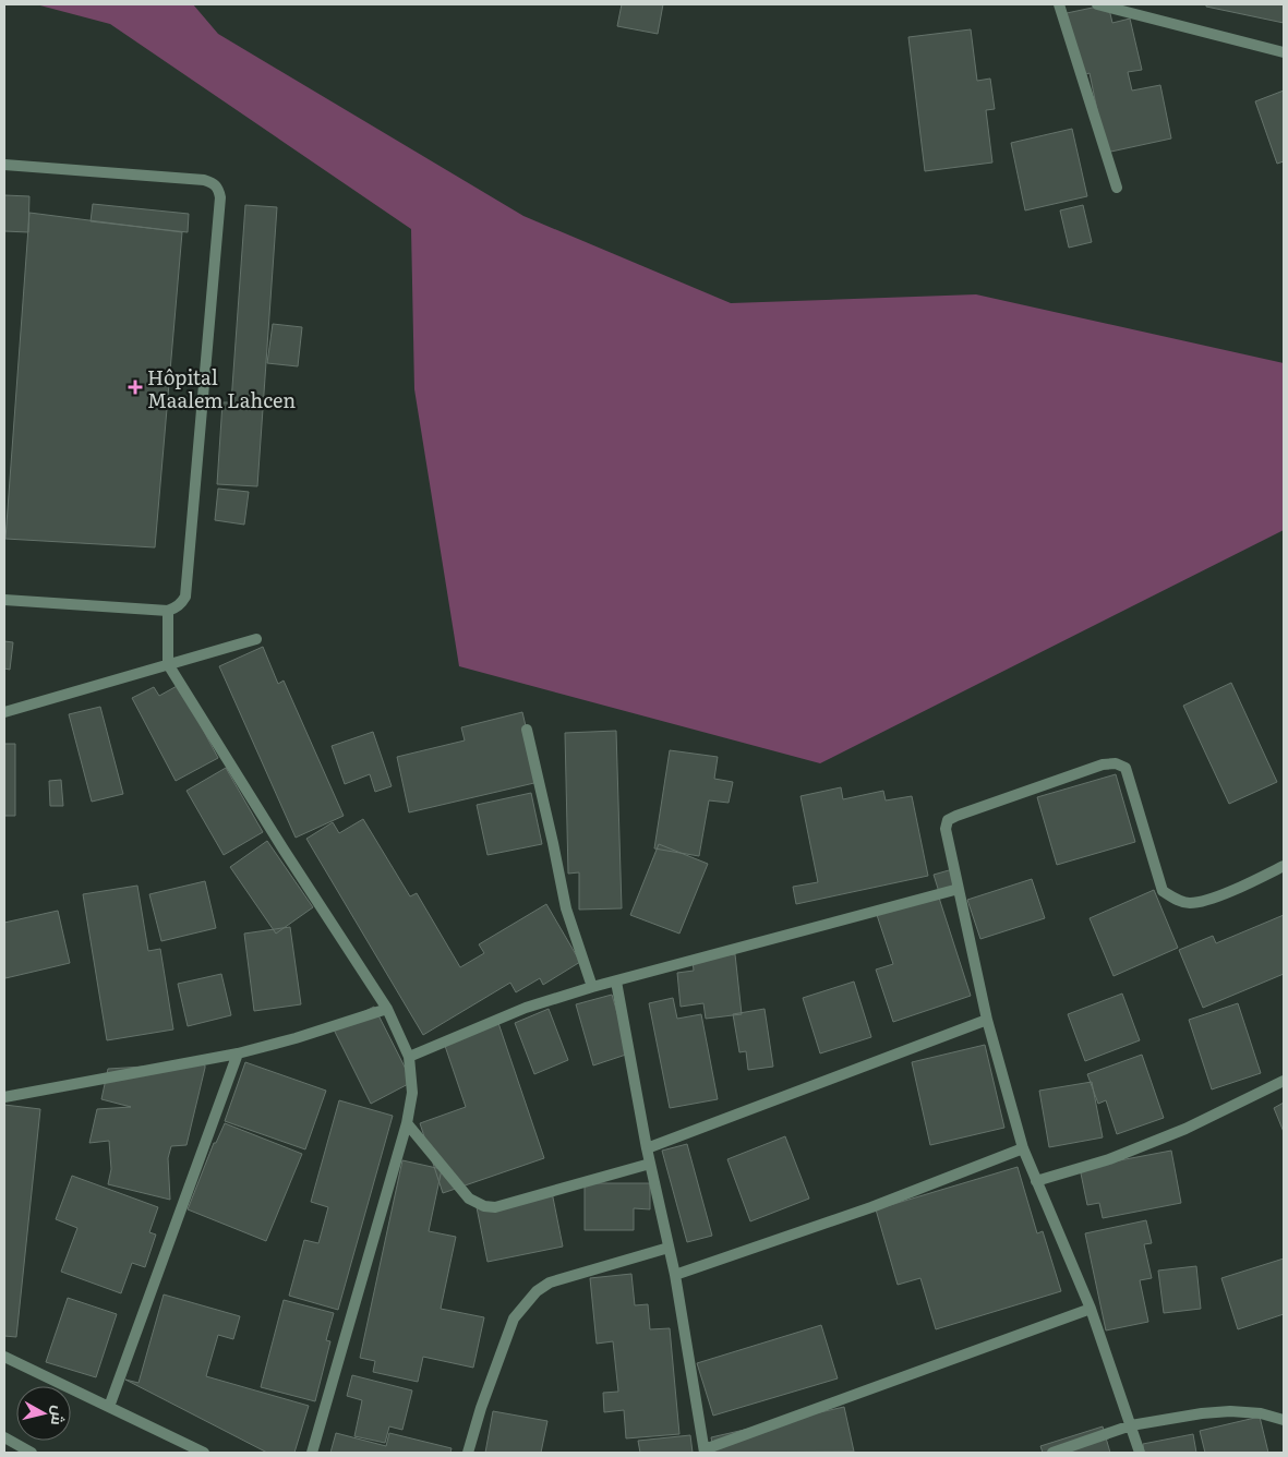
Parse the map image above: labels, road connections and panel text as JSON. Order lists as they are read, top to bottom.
{
  "places": {
    "health": ["Hôpital Maalem Lahcen"]
  },
  "north": "right"
}
